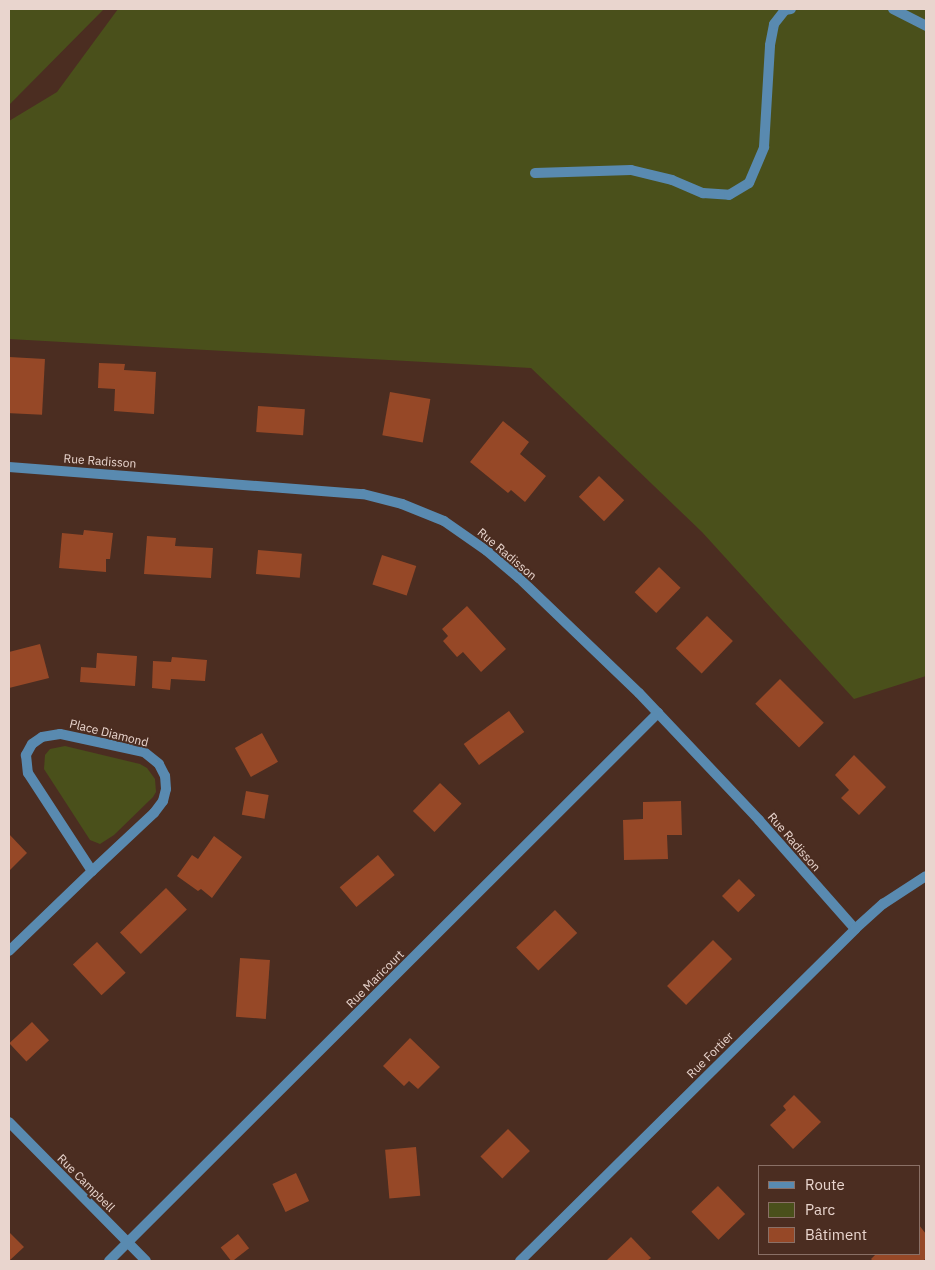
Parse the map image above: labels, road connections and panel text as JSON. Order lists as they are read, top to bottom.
{
  "streets": {
    "street": [
      "Rue Radisson",
      "Place Diamond",
      "Rue Maricourt",
      "Rue Fortier",
      "Rue Campbell"
    ]
  },
  "crossings": [
    ["Rue Radisson", "Rue Maricourt"],
    ["Rue Radisson", "Rue Fortier"],
    ["Rue Maricourt", "Rue Campbell"]
  ],
  "legend": ["Route", "Parc", "Bâtiment"]
}
